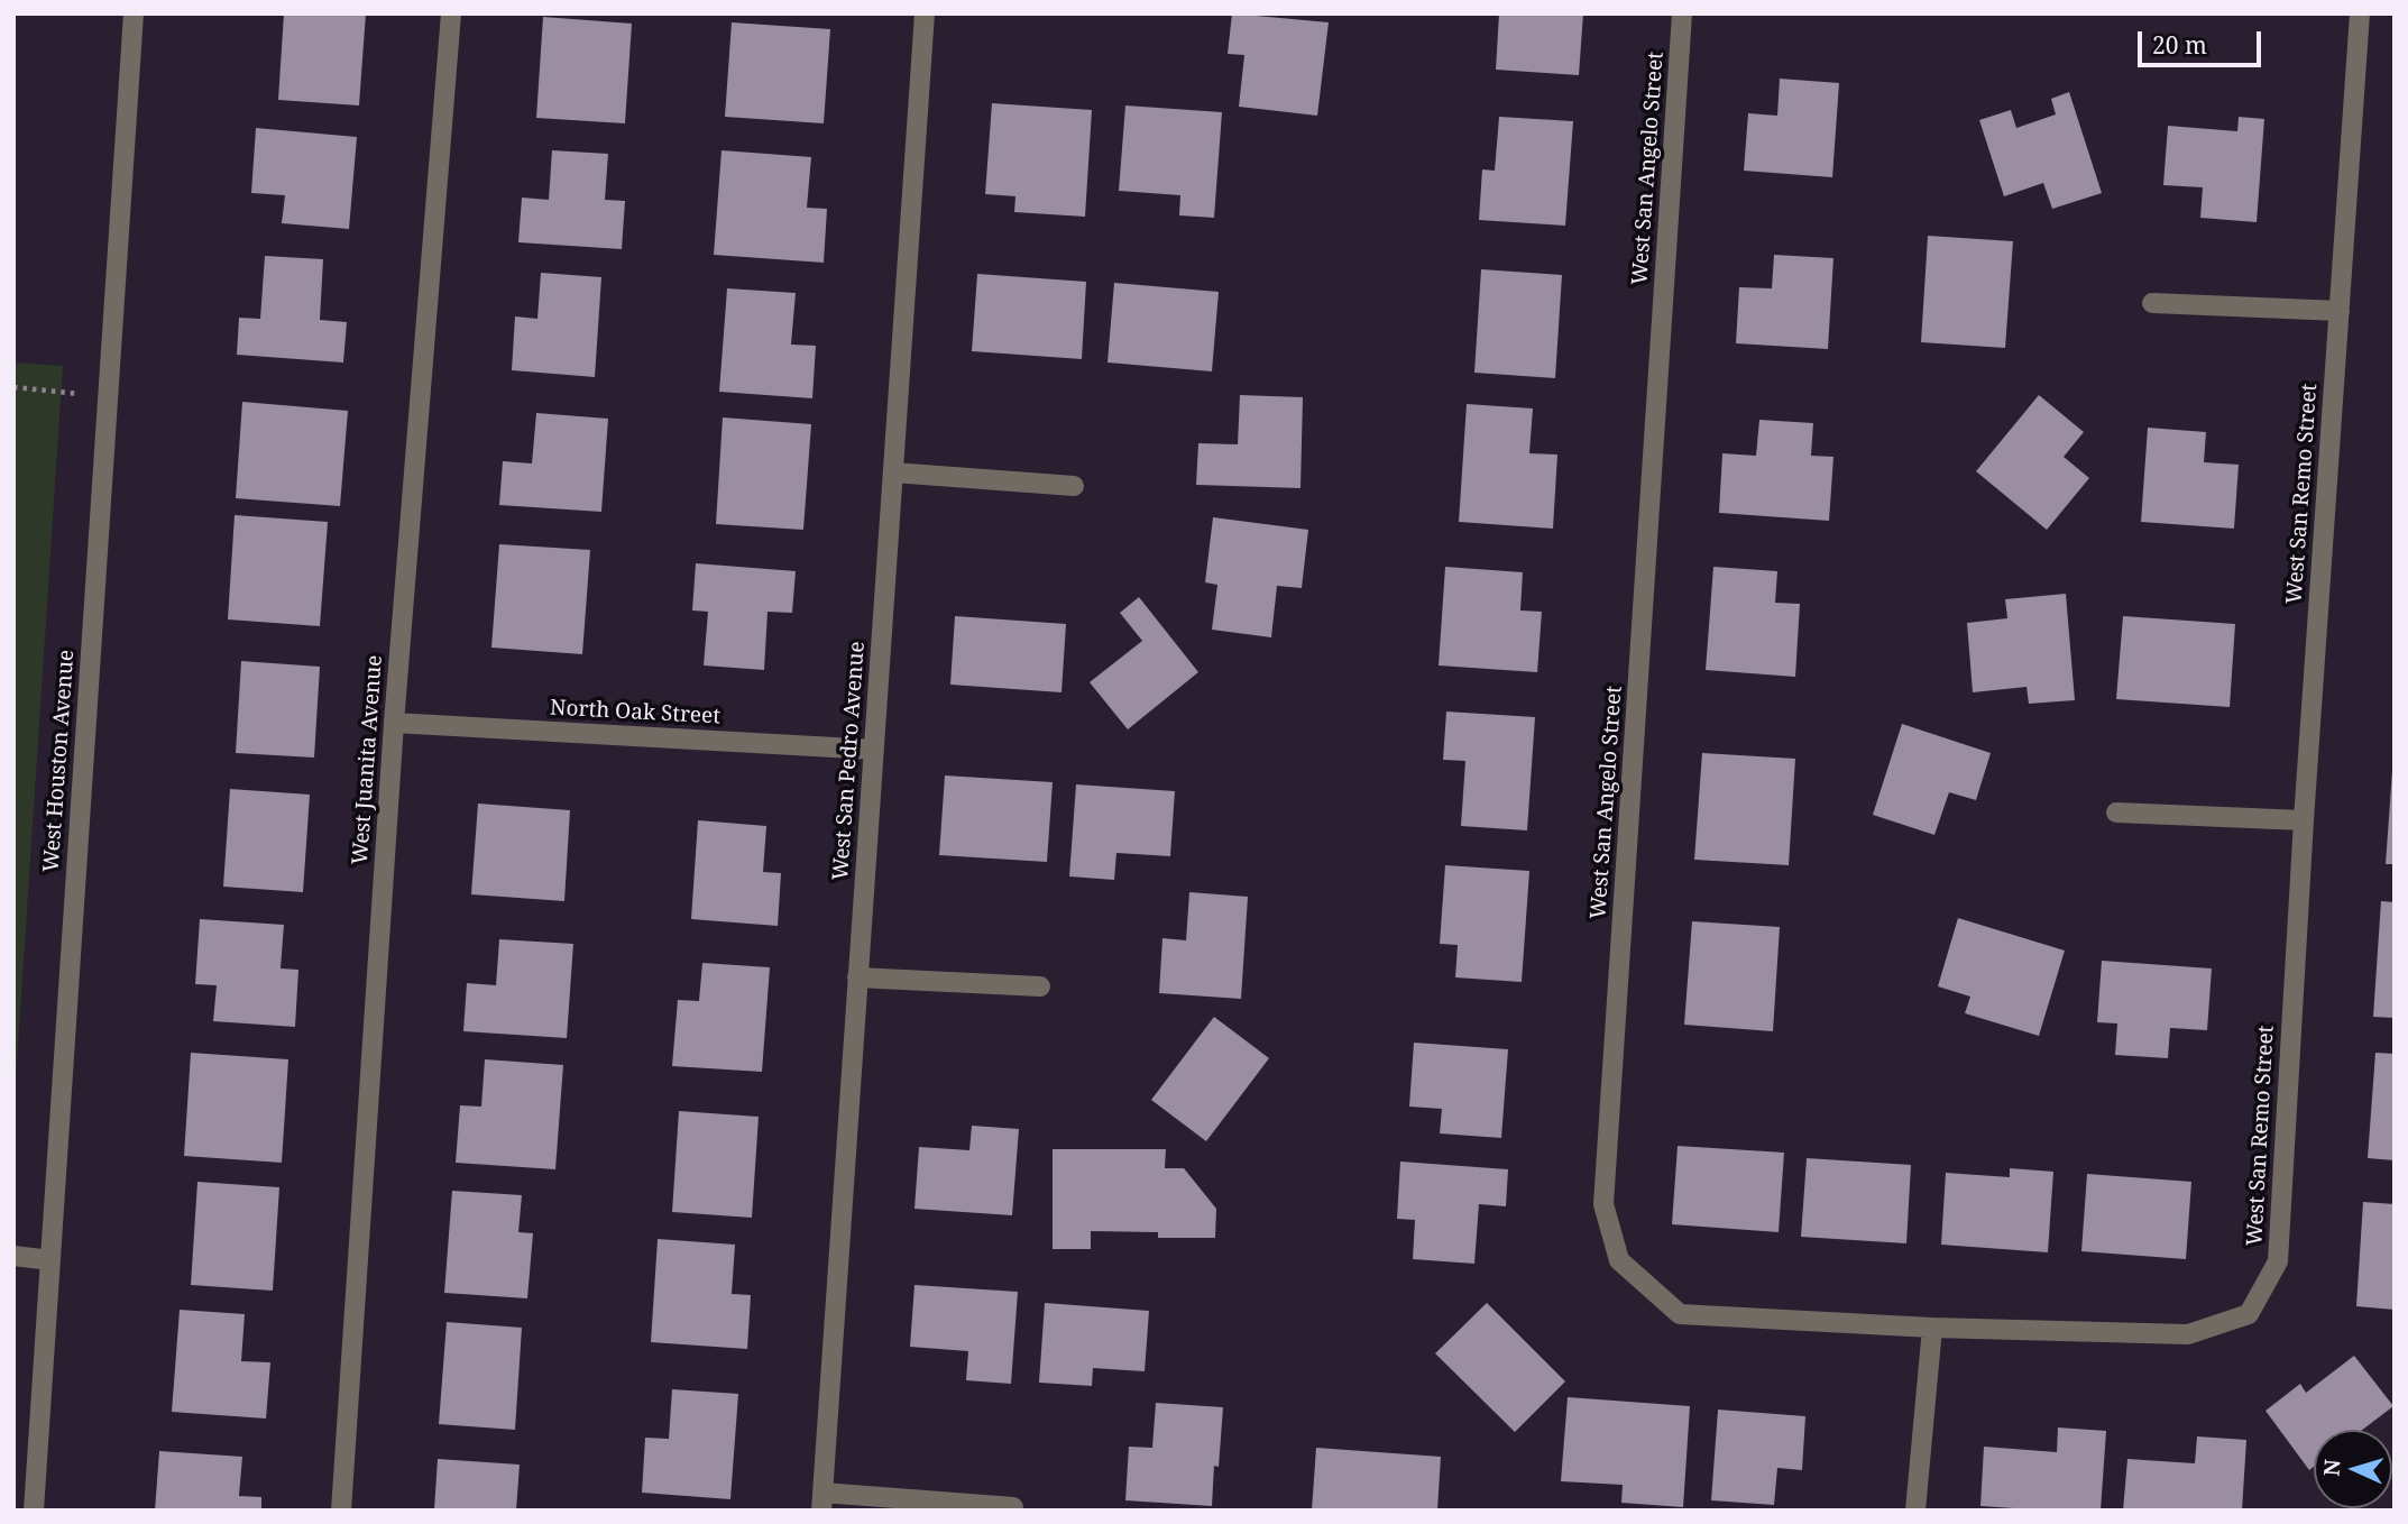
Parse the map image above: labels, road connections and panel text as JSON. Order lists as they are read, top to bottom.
{
  "streets": {
    "street": [
      "West San Angelo Street",
      "West San Remo Street",
      "North Oak Street",
      "West Juanita Avenue",
      "West Houston Avenue",
      "West San Pedro Avenue"
    ]
  },
  "crossings": [
    ["West San Angelo Street", "West San Remo Street"],
    ["North Oak Street", "West Juanita Avenue"],
    ["North Oak Street", "West San Pedro Avenue"]
  ],
  "scale_bar": "20 m",
  "north": "left"
}
